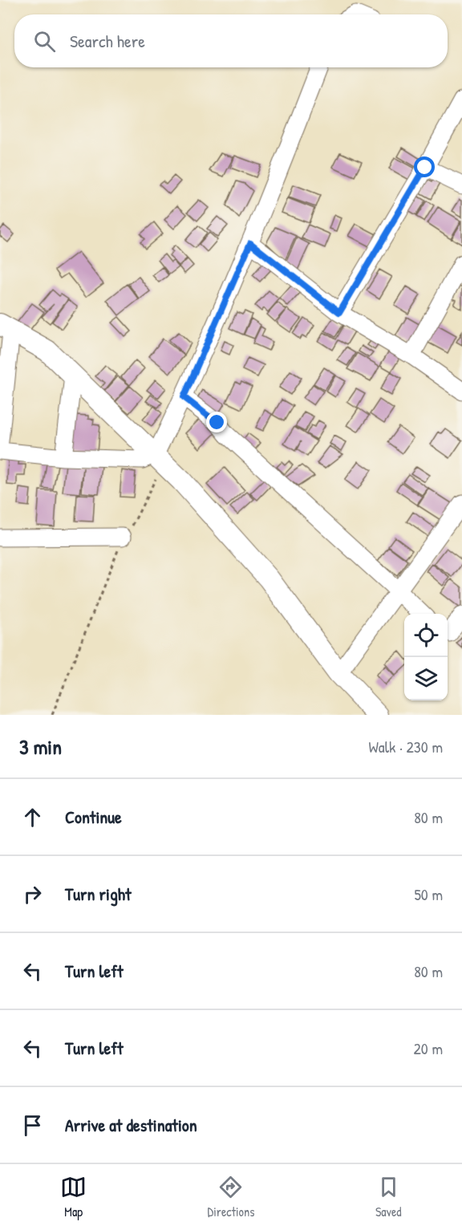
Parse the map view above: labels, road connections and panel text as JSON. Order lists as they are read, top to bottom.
{
  "page": {
    "search": "Search here",
    "heading": ["3 min", "Walk · 230 m"],
    "list": [
      ["Continue", "80 m"],
      ["Turn right", "50 m"],
      ["Turn left", "80 m"],
      ["Turn left", "20 m"],
      "Arrive at destination"
    ],
    "nav": ["Map", "Directions", "Saved"]
  }
}
